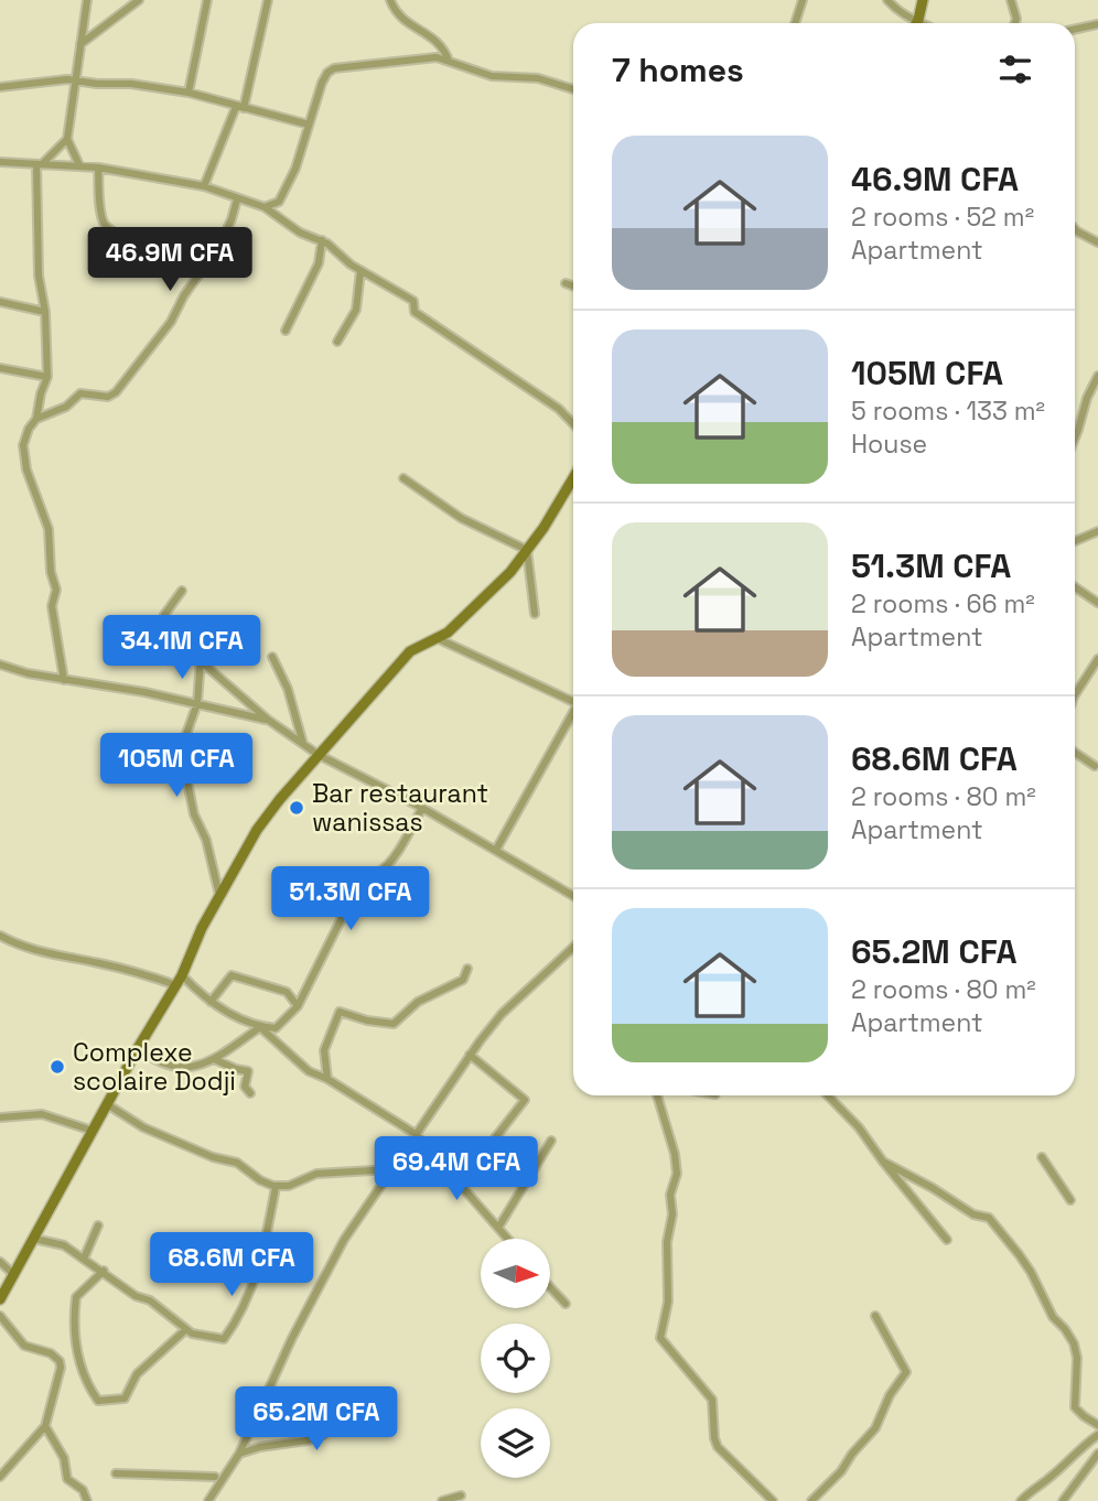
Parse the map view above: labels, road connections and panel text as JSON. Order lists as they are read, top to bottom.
{
  "places": ["Bar restaurant wanissas", "Complexe scolaire Dodji"],
  "north": "right",
  "page": {
    "heading": "7 homes",
    "list": [
      {
        "name": "46.9M CFA",
        "note": "2 rooms · 52 m² · Apartment"
      },
      {
        "name": "105M CFA",
        "note": "5 rooms · 133 m² · House"
      },
      {
        "name": "51.3M CFA",
        "note": "2 rooms · 66 m² · Apartment"
      },
      {
        "name": "68.6M CFA",
        "note": "2 rooms · 80 m² · Apartment"
      },
      {
        "name": "65.2M CFA",
        "note": "2 rooms · 80 m² · Apartment"
      }
    ],
    "price": [
      "46.9M CFA",
      "34.1M CFA",
      "105M CFA",
      "51.3M CFA",
      "69.4M CFA",
      "68.6M CFA",
      "65.2M CFA"
    ]
  }
}
